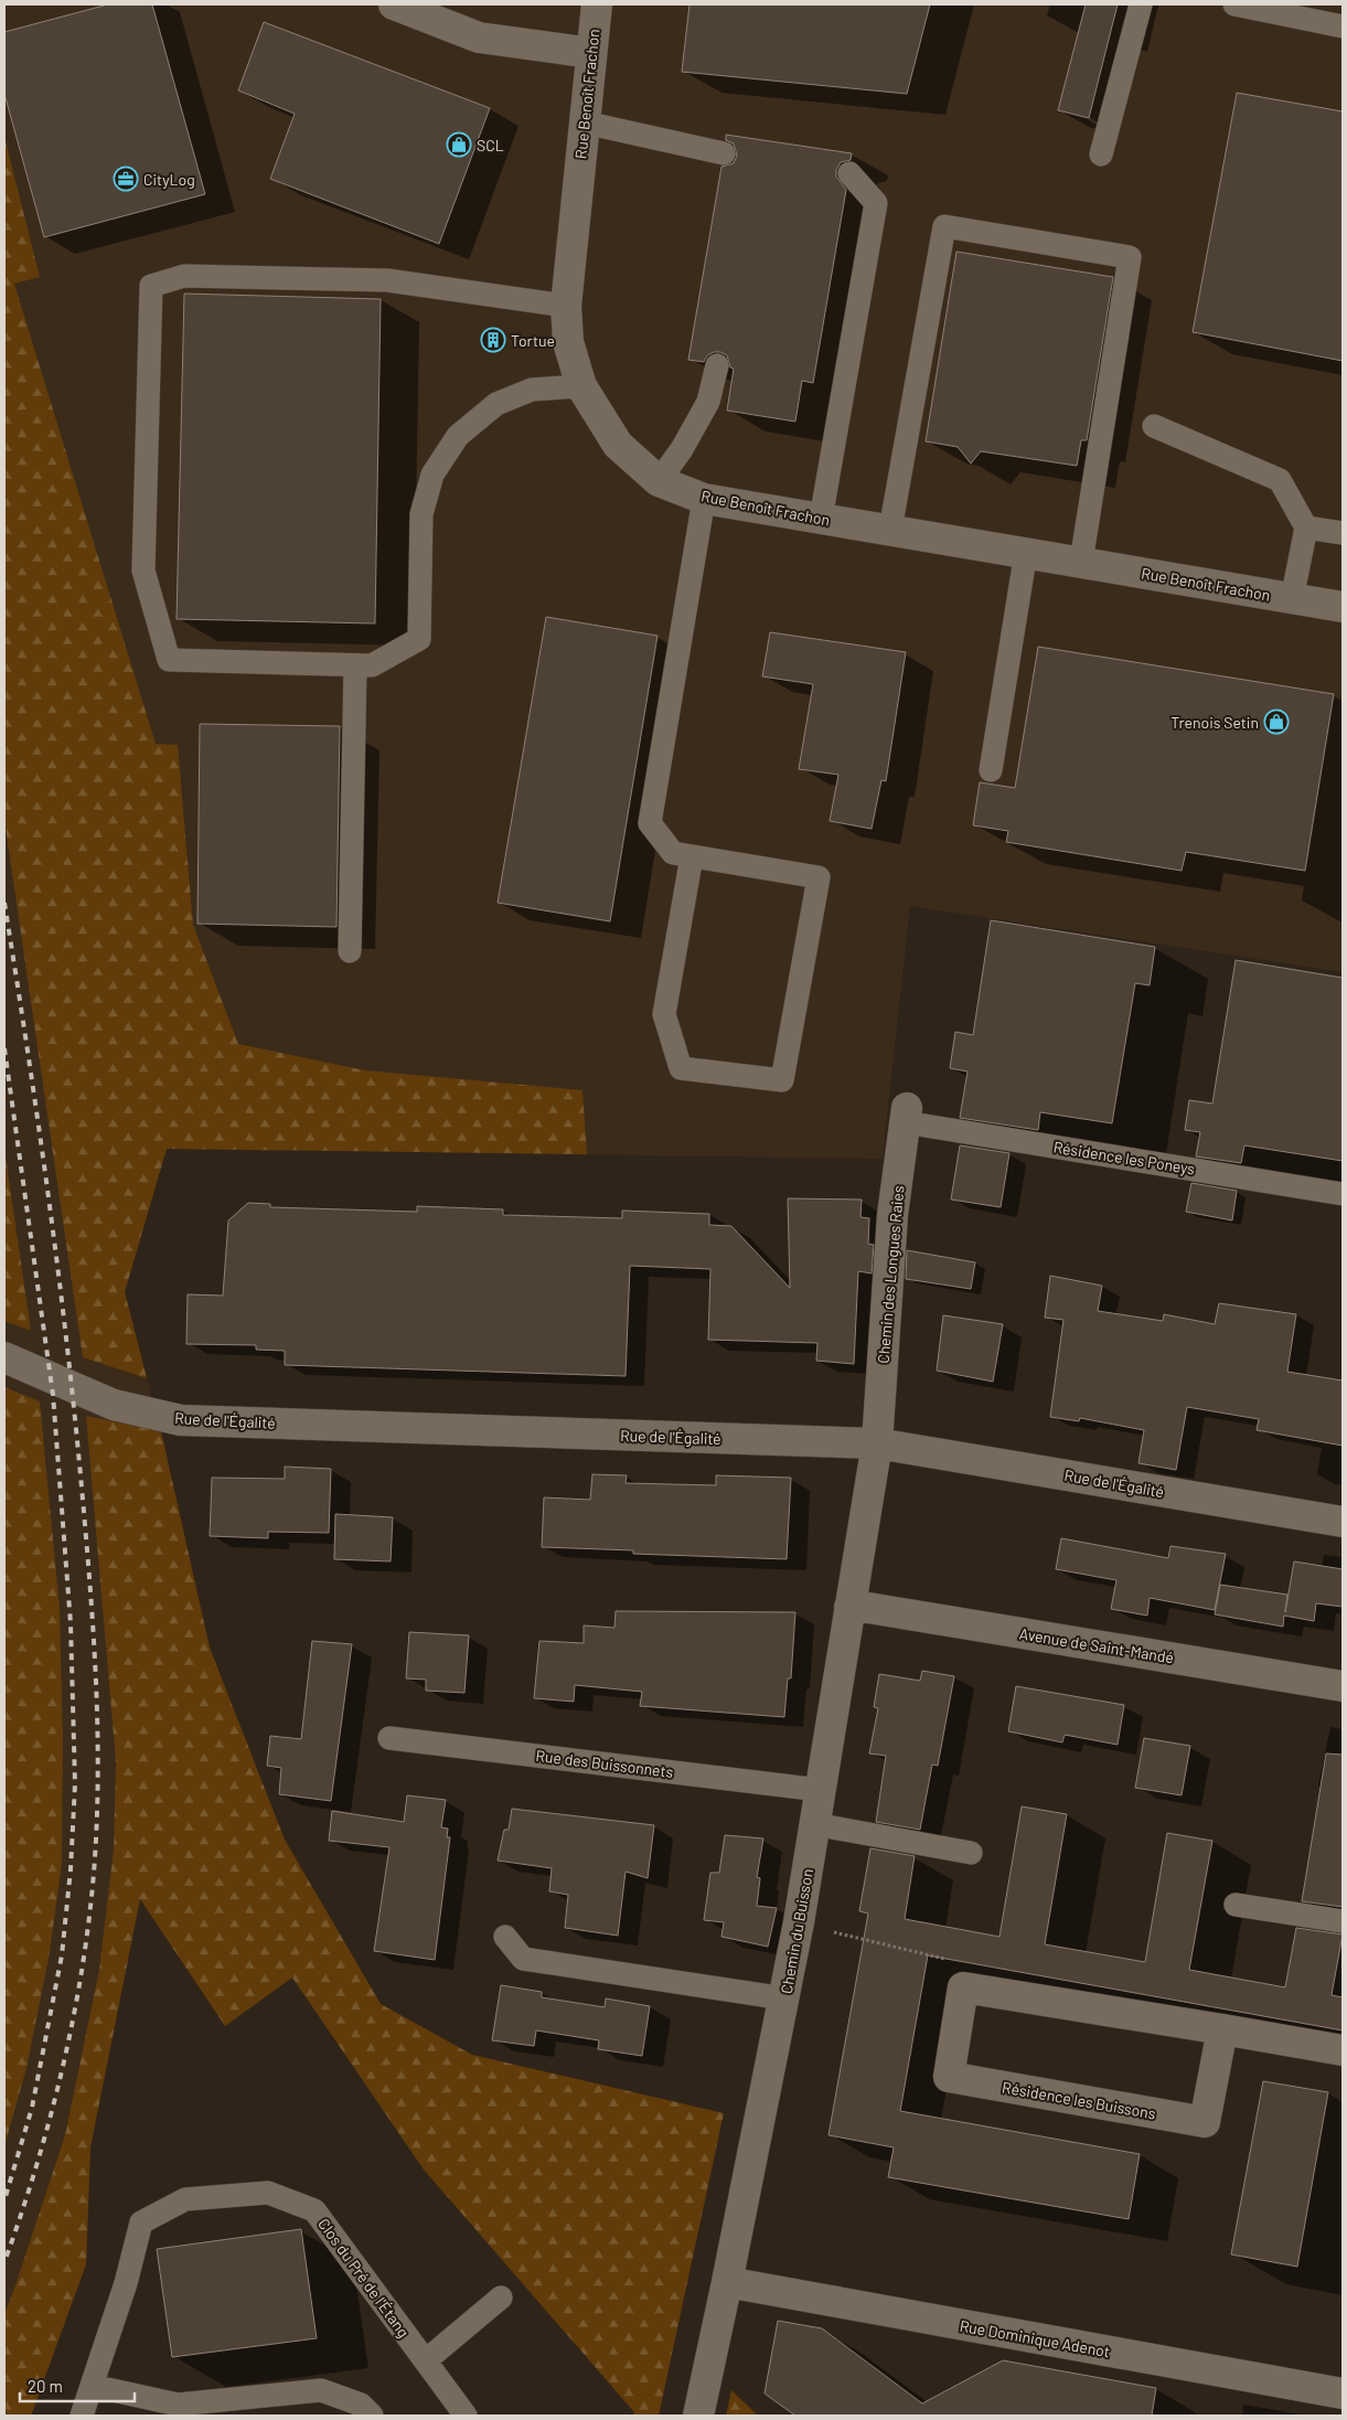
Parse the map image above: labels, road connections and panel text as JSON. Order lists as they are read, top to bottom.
{
  "streets": {
    "street": [
      "Rue Benoît Frachon",
      "Chemin des Longues Raies",
      "Rue de l'Égalité",
      "Avenue de Saint-Mandé",
      "Chemin du Buisson",
      "Résidence les Buissons",
      "Rue Dominique Adenot"
    ],
    "lane": ["Résidence les Poneys", "Rue des Buissonnets", "Clos du Pré de l'Étang"]
  },
  "crossings": [
    ["Résidence les Poneys", "Chemin des Longues Raies"],
    ["Chemin des Longues Raies", "Rue de l'Égalité"],
    ["Chemin des Longues Raies", "Chemin du Buisson"],
    ["Rue de l'Égalité", "Chemin du Buisson"],
    ["Avenue de Saint-Mandé", "Chemin du Buisson"],
    ["Rue des Buissonnets", "Chemin du Buisson"],
    ["Chemin du Buisson", "Rue Dominique Adenot"]
  ],
  "places": {
    "shop": ["SCL", "Trenois Setin"],
    "office": ["CityLog"],
    "building": ["Tortue"]
  },
  "scale_bar": "20 m"
}
